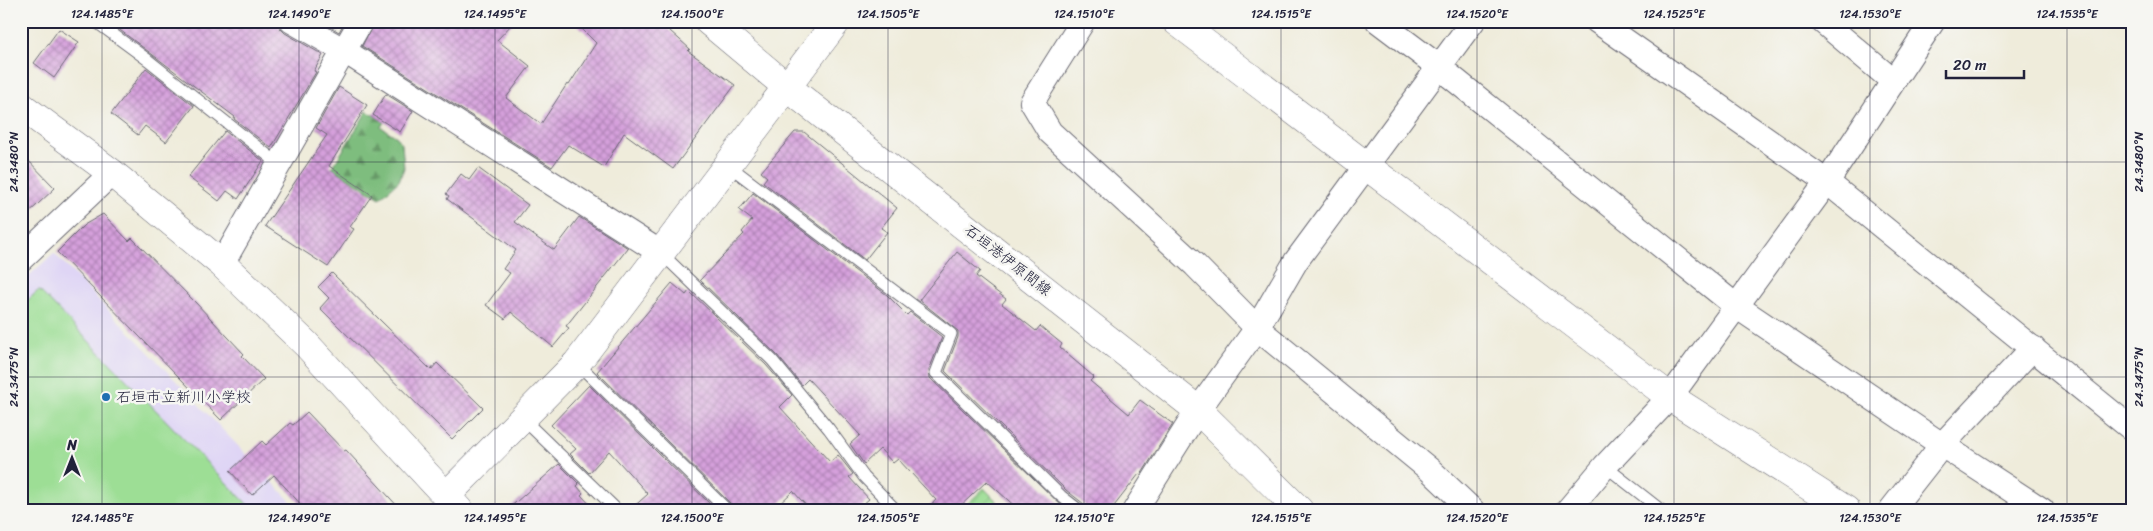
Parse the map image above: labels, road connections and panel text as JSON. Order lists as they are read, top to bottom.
{
  "streets": {
    "street": ["石垣港伊原間線"]
  },
  "places": ["石垣市立新川小学校"],
  "scale_bar": "20 m",
  "north": "top",
  "coordinates": [
    "124.1485°E",
    "124.1490°E",
    "124.1495°E",
    "124.1500°E",
    "124.1505°E",
    "124.1510°E",
    "124.1515°E",
    "124.1520°E",
    "124.1525°E",
    "124.1530°E",
    "124.1535°E",
    "24.3480°N",
    "24.3475°N"
  ]
}
